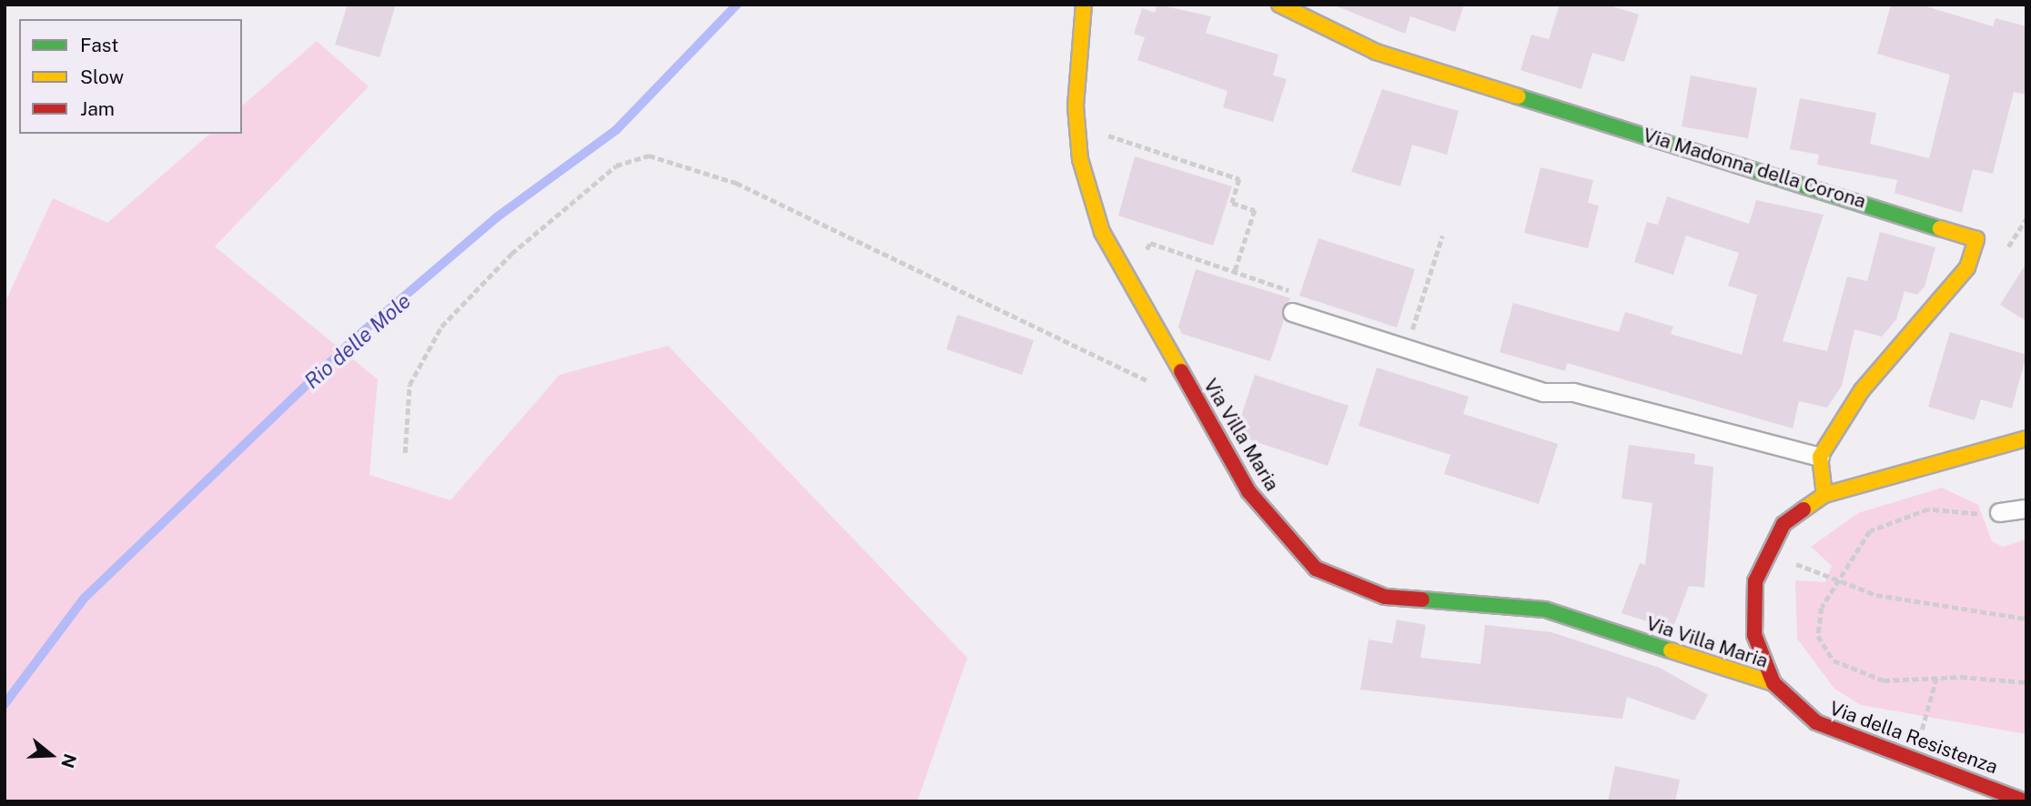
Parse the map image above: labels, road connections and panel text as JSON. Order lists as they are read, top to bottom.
{
  "streets": {
    "street": ["Via Madonna della Corona", "Via Villa Maria", "Via della Resistenza"]
  },
  "crossings": [
    ["Via Villa Maria", "Via della Resistenza"]
  ],
  "water": ["Rio delle Mole"],
  "legend": ["Fast", "Slow", "Jam"],
  "north": "right"
}
